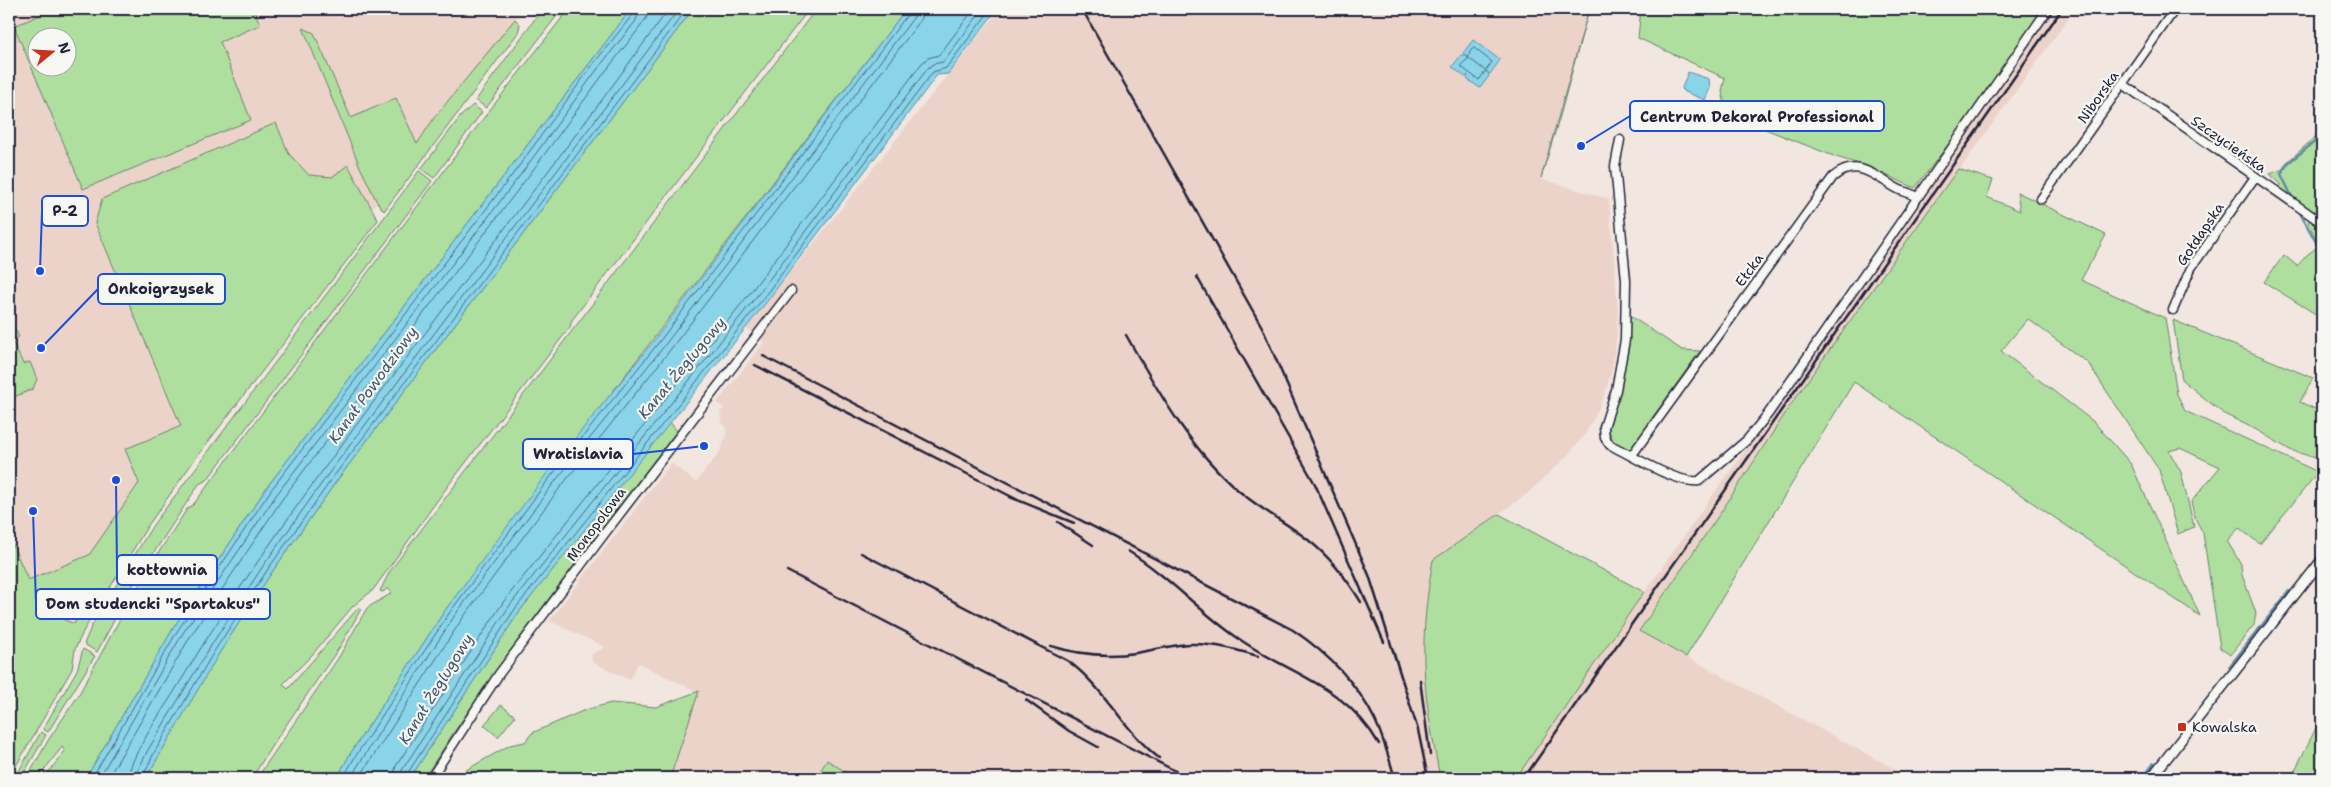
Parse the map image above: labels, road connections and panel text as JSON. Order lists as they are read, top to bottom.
{
  "streets": {
    "street": [
      "Niborska",
      "Szczycieńska",
      "Gołdapska",
      "Ełcka",
      "Monopolowa"
    ]
  },
  "crossings": [
    ["Niborska", "Szczycieńska"],
    ["Szczycieńska", "Gołdapska"]
  ],
  "water": ["Kanał Żeglugowy", "Kanał Powodziowy"],
  "places": {
    "other": [
      "Centrum Dekoral Professional",
      "P-2",
      "Onkoigrzysek",
      "Wratislavia",
      "kotłownia",
      "Dom studencki \"Spartakus\""
    ],
    "transit": ["Kowalska"]
  },
  "north": "right"
}
